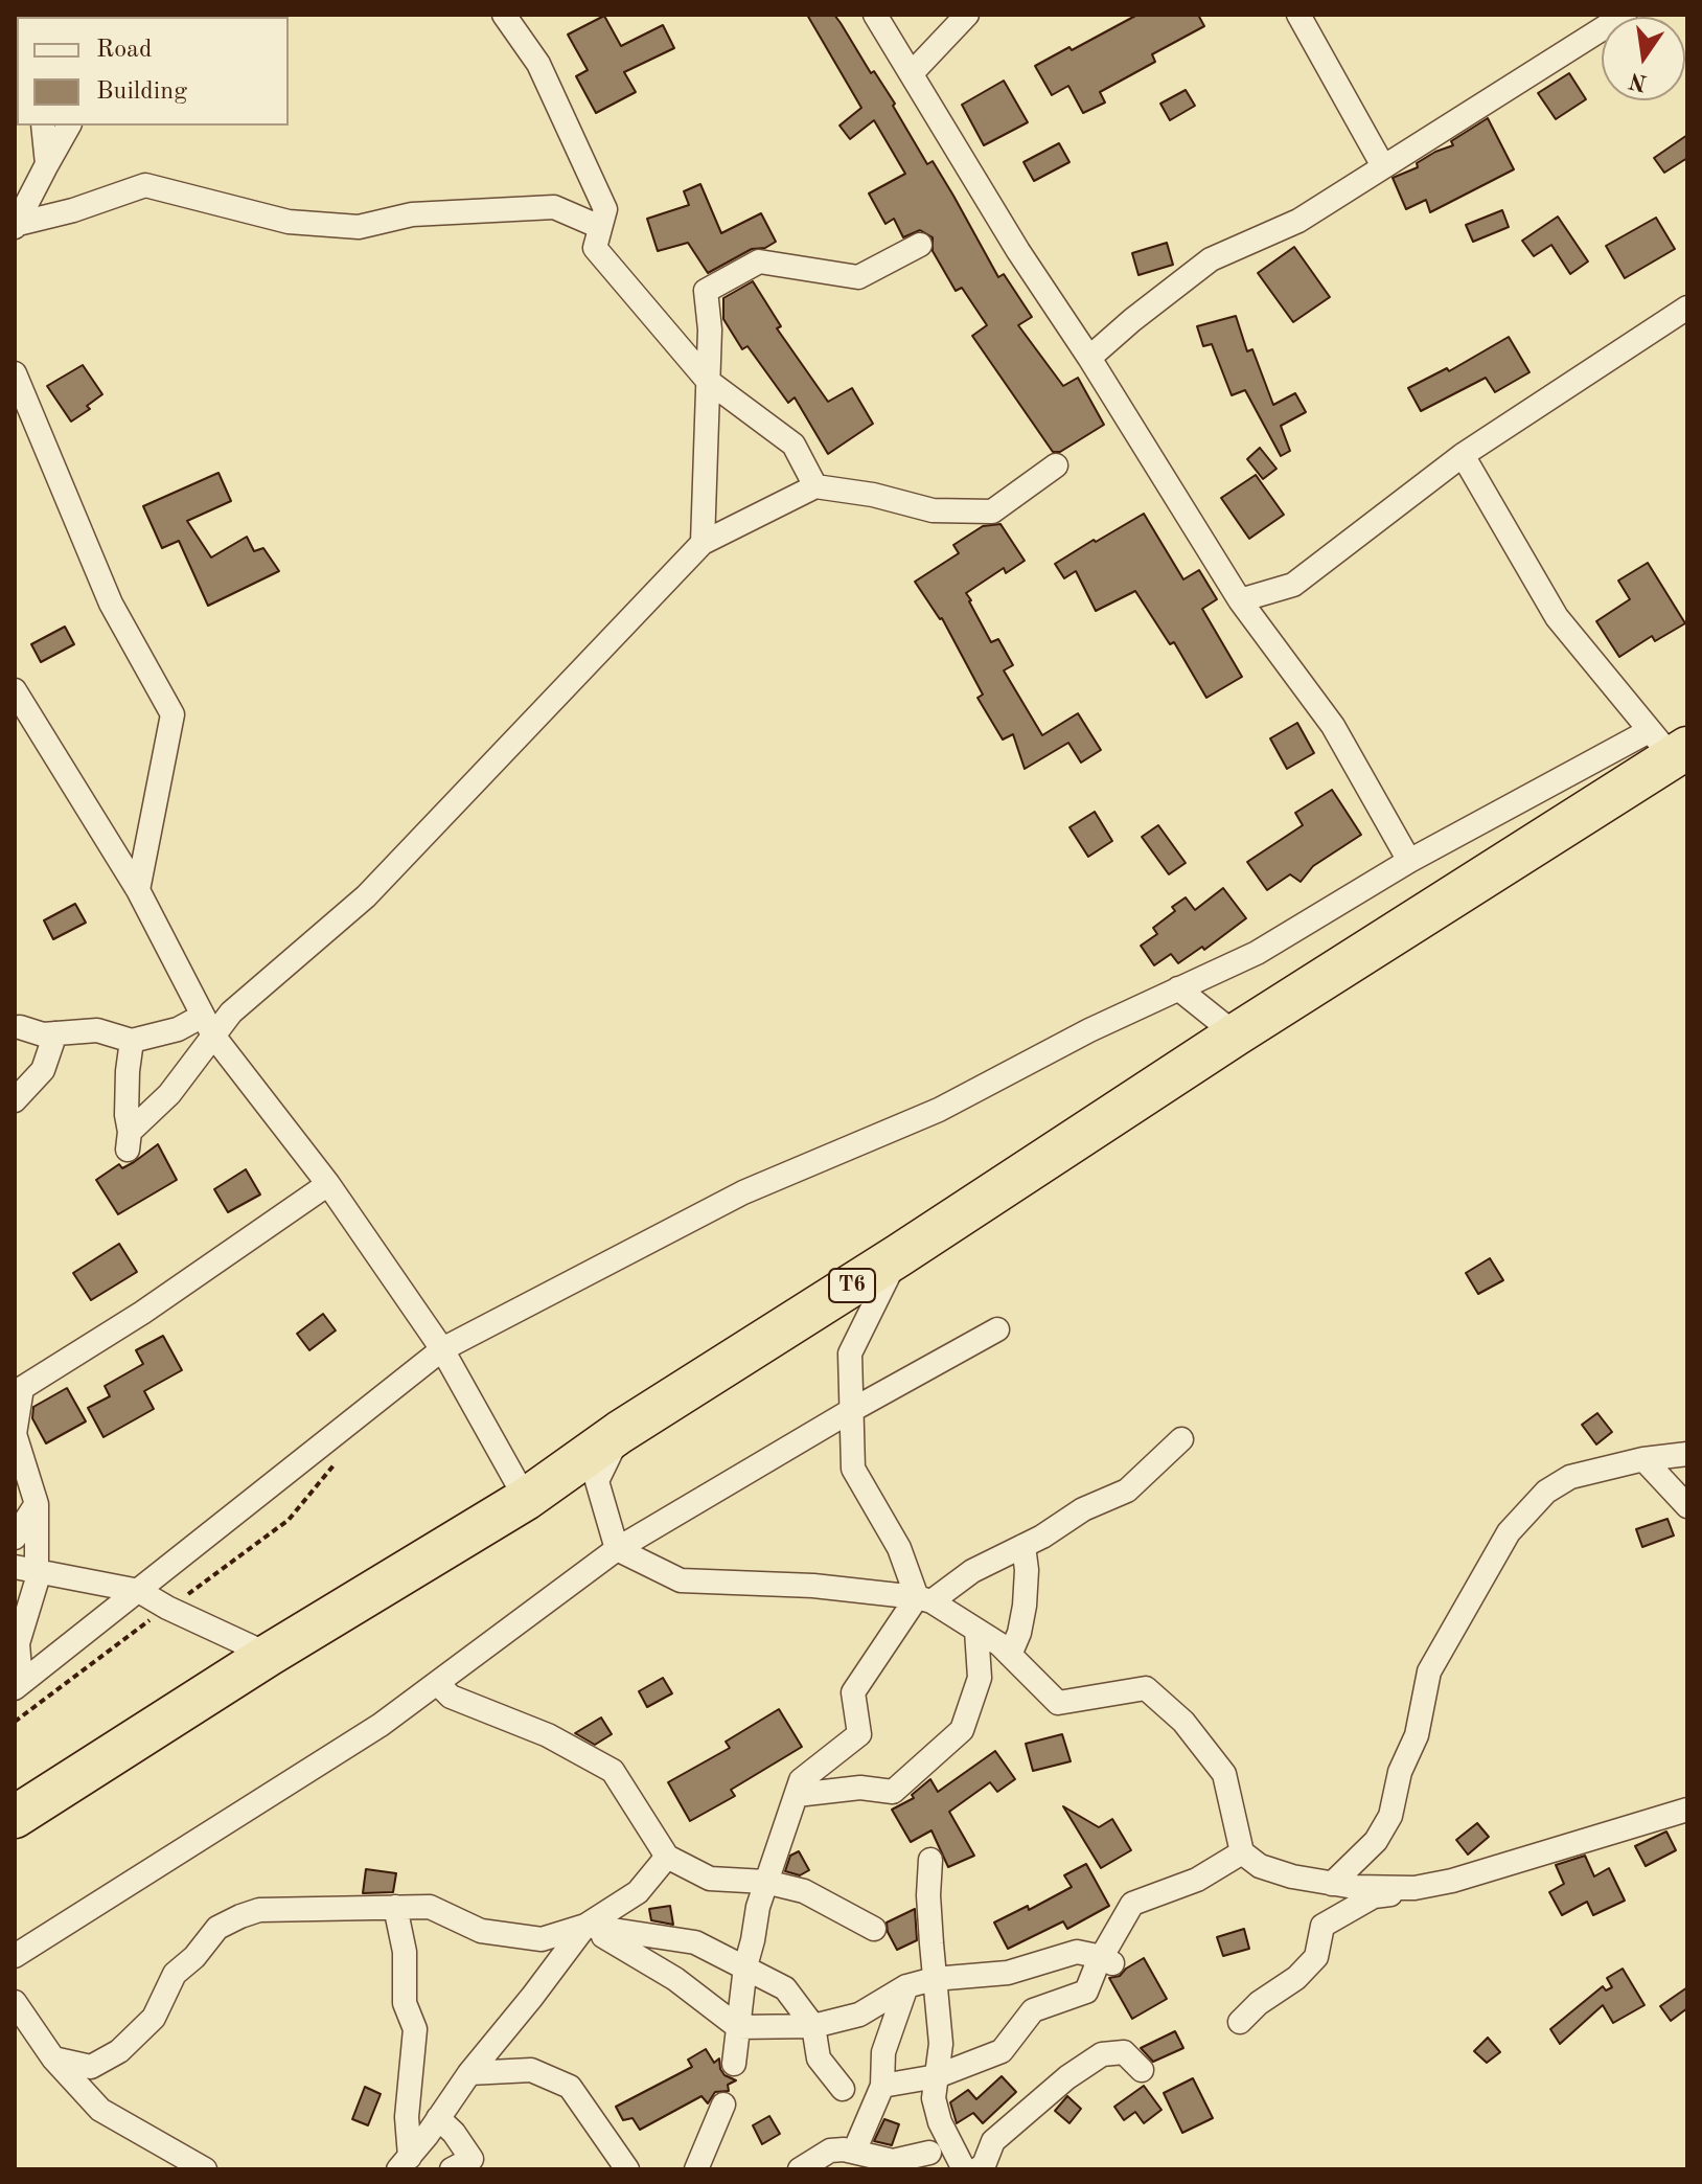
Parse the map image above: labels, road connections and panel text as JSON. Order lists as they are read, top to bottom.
{
  "streets": {
    "highway": ["T6"]
  },
  "legend": ["Road", "Building"],
  "north": "bottom"
}
